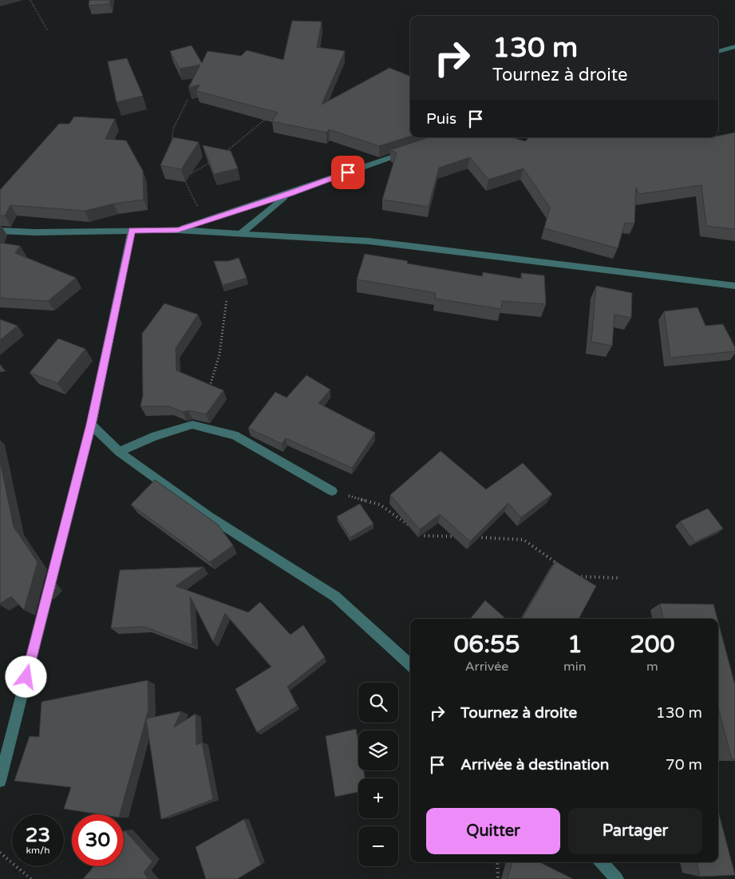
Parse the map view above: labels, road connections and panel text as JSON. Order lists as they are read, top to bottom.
{
  "page": {
    "turn": ["130 m", "Tournez à droite"],
    "then": "Puis",
    "eta": [
      "06:55",
      "Arrivée",
      "1",
      "min",
      "200",
      "m"
    ],
    "map_buttons": ["+", "−"],
    "list": [
      {
        "name": "Tournez à droite",
        "value": "130 m"
      },
      {
        "name": "Arrivée à destination",
        "value": "70 m"
      }
    ],
    "buttons": ["Quitter", "Partager"],
    "speed": "23 km/h",
    "limit": "30"
  }
}
